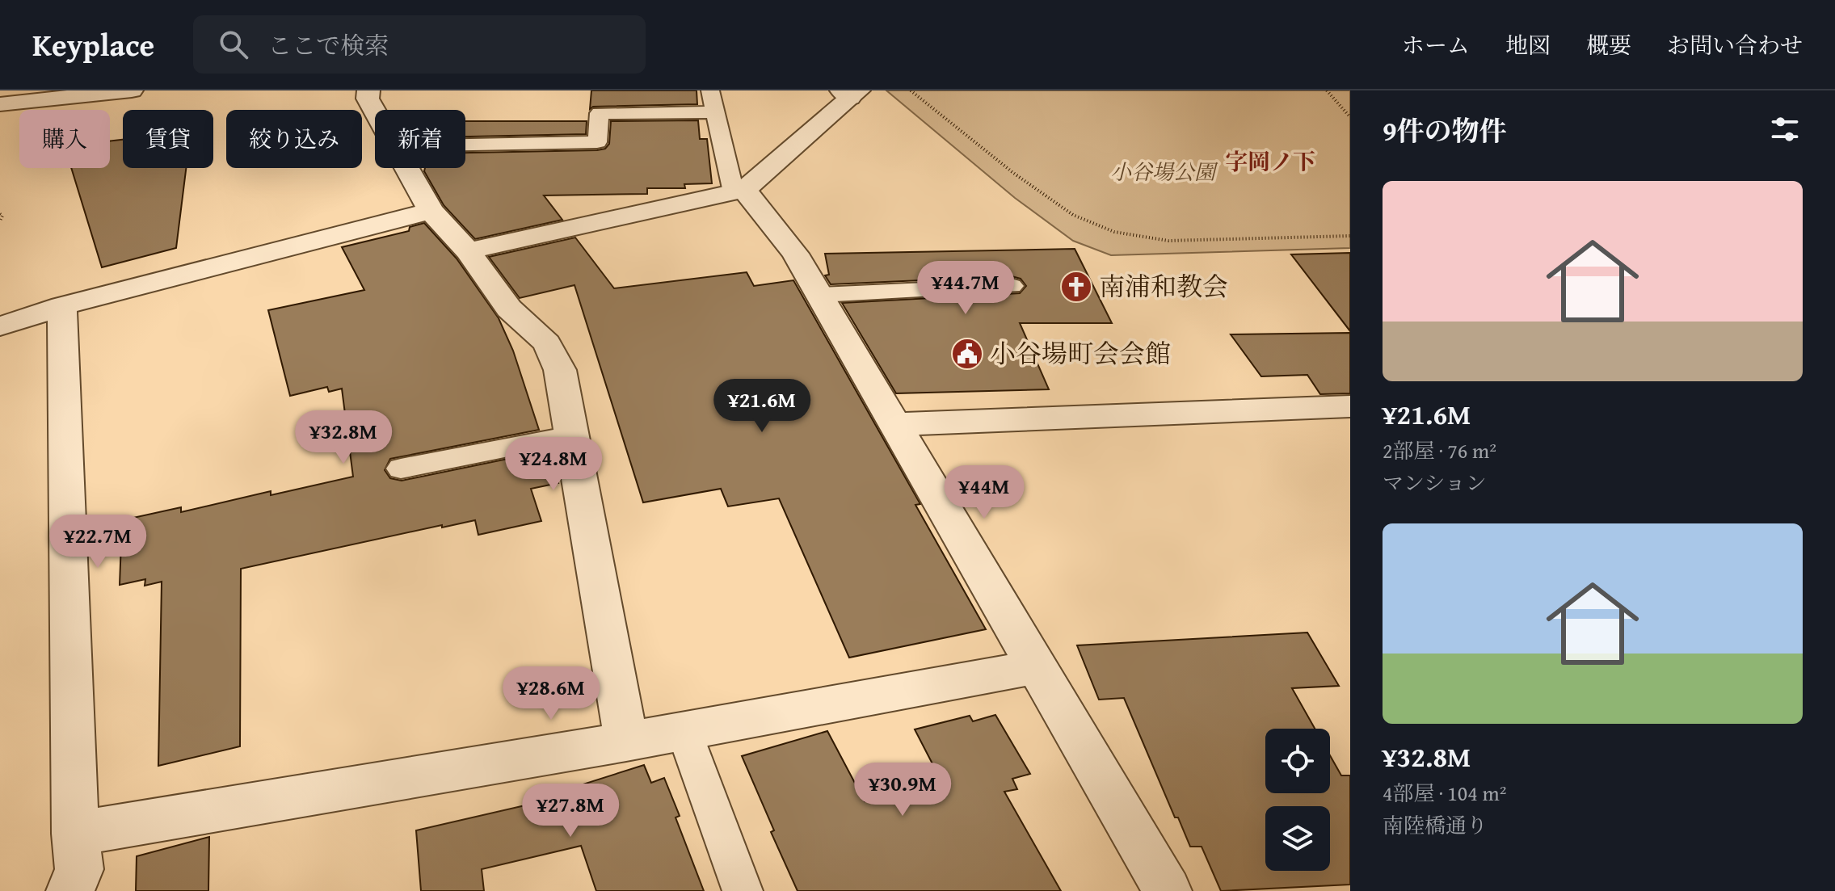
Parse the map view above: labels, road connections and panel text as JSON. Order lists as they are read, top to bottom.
{
  "districts": ["字岡ノ下"],
  "parks": ["小谷場公園"],
  "places": {
    "church": ["南浦和教会"],
    "public building": ["小谷場町会会館"]
  },
  "page": {
    "header": "Keyplace",
    "search": "ここで検索",
    "nav": [
      "ホーム",
      "地図",
      "概要",
      "お問い合わせ"
    ],
    "heading": "9件の物件",
    "chip": [
      "購入",
      "賃貸",
      "絞り込み",
      "新着"
    ],
    "list": [
      {
        "name": "¥21.6M",
        "note": "2部屋 · 76 m² · マンション"
      },
      {
        "name": "¥32.8M",
        "note": "4部屋 · 104 m² · 南陸橋通り"
      }
    ],
    "price": [
      "¥44.7M",
      "¥21.6M",
      "¥32.8M",
      "¥24.8M",
      "¥44M",
      "¥22.7M",
      "¥28.6M",
      "¥30.9M",
      "¥27.8M"
    ]
  }
}
